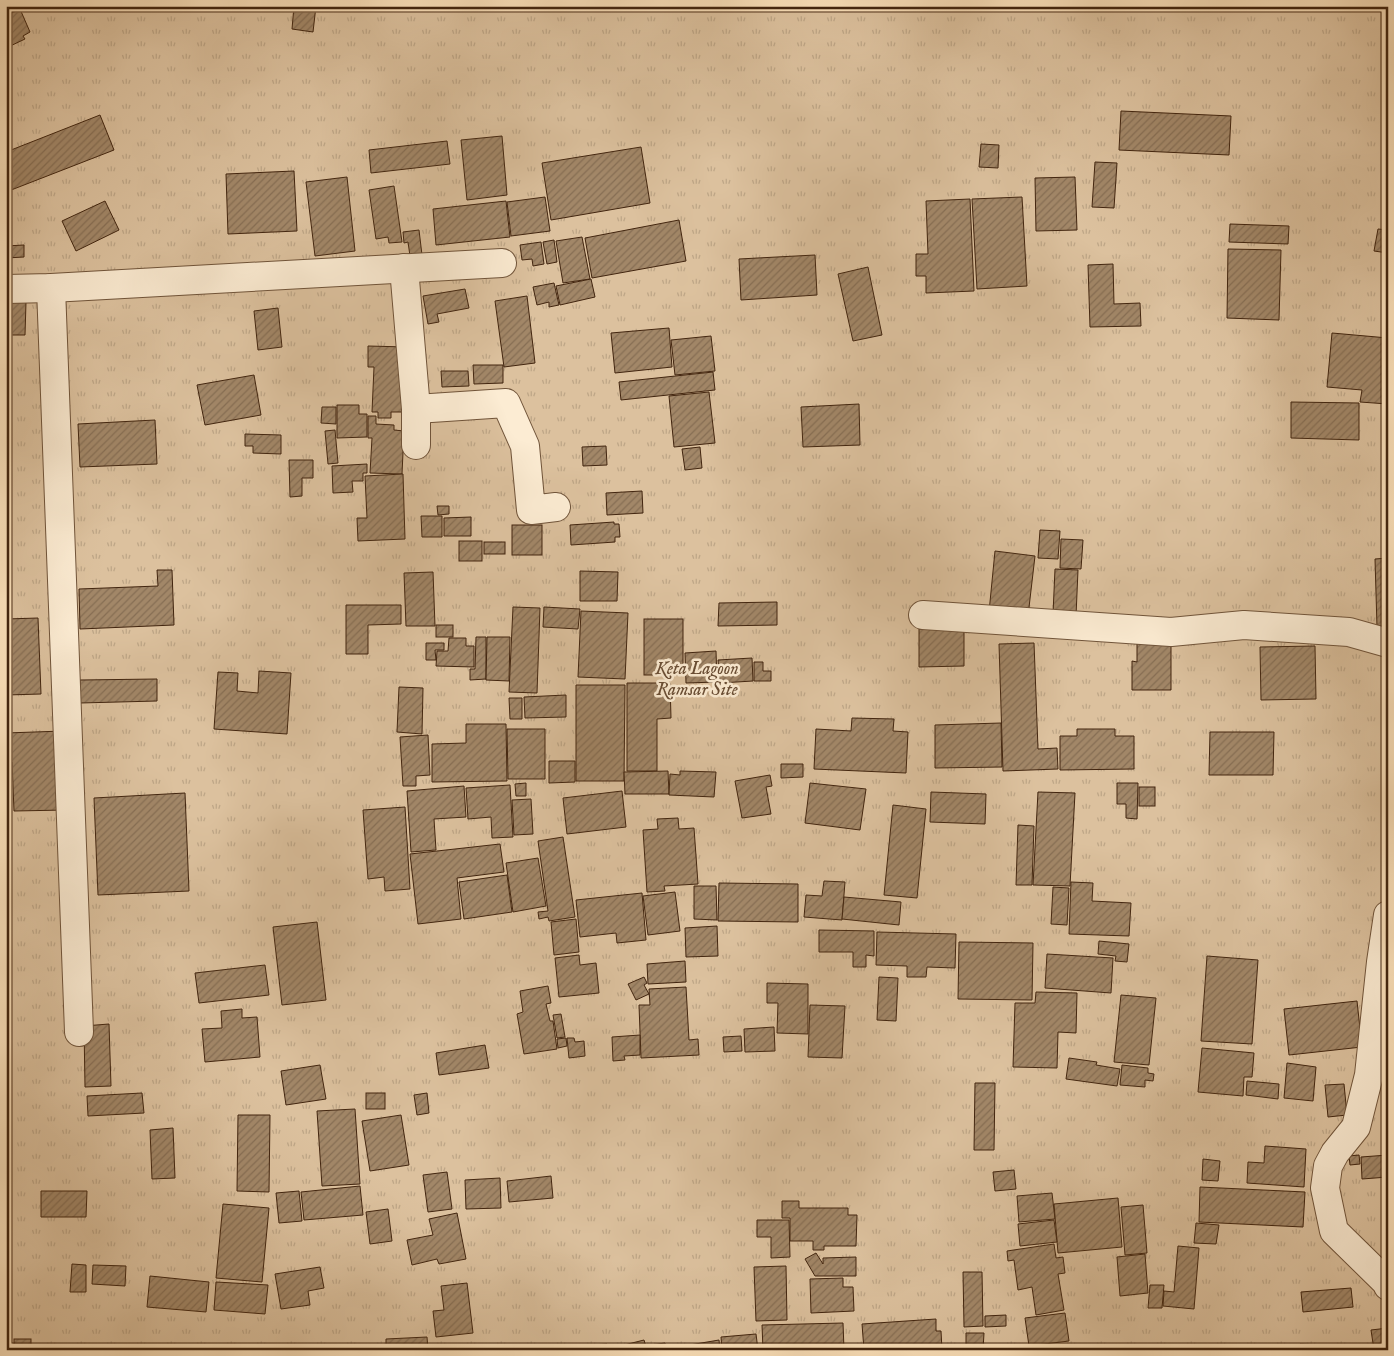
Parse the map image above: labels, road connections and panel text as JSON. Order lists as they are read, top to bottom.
{
  "parks": ["Keta Lagoon Ramsar Site"]
}
